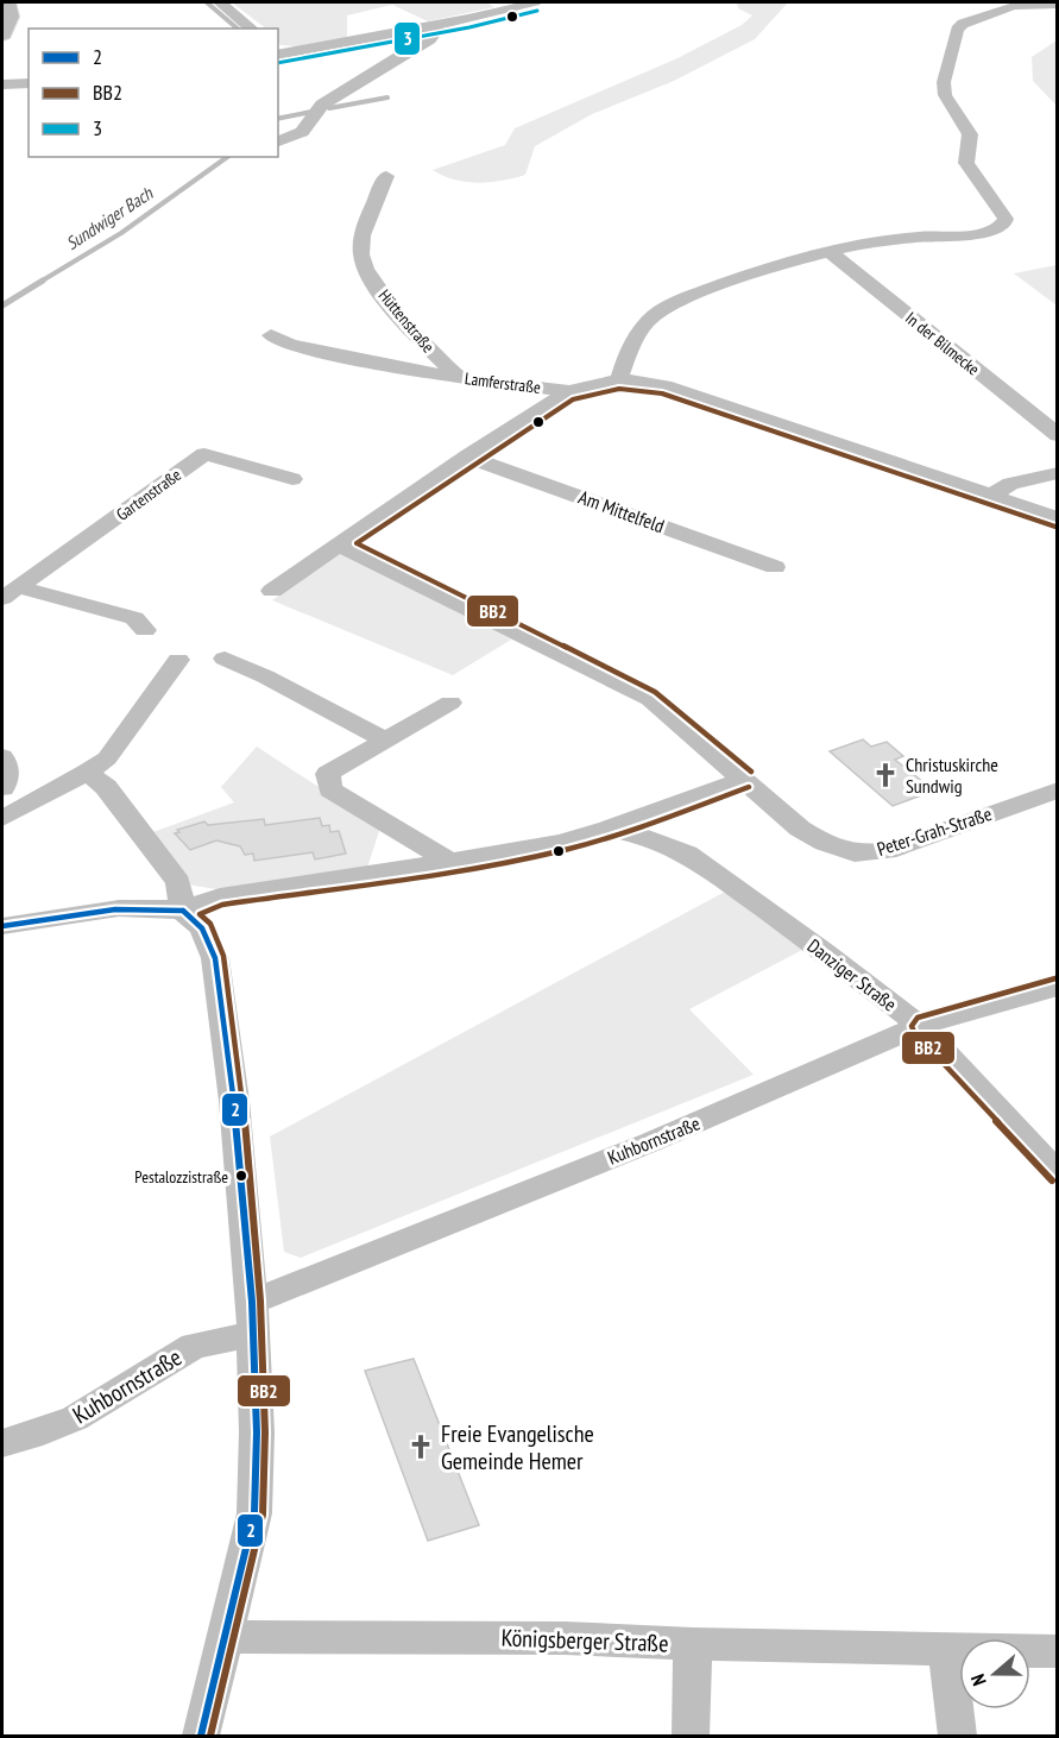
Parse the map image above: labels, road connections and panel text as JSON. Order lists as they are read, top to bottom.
{
  "streets": {
    "street": [
      "Hüttenstraße",
      "In der Bilmecke",
      "Lamferstraße",
      "Gartenstraße",
      "Am Mittelfeld",
      "Peter-Grah-Straße",
      "Danziger Straße",
      "Kuhbornstraße",
      "Königsberger Straße"
    ]
  },
  "crossings": [
    ["Hüttenstraße", "Lamferstraße"],
    ["Danziger Straße", "Kuhbornstraße"]
  ],
  "water": ["Sundwiger Bach"],
  "places": {
    "church": ["Christuskirche Sundwig", "Freie Evangelische Gemeinde Hemer"],
    "other": ["Pestalozzistraße"]
  },
  "lines": ["transit line 3", "transit line BB2", "transit line 2"],
  "legend": ["2", "BB2", "3"],
  "north": "left"
}
